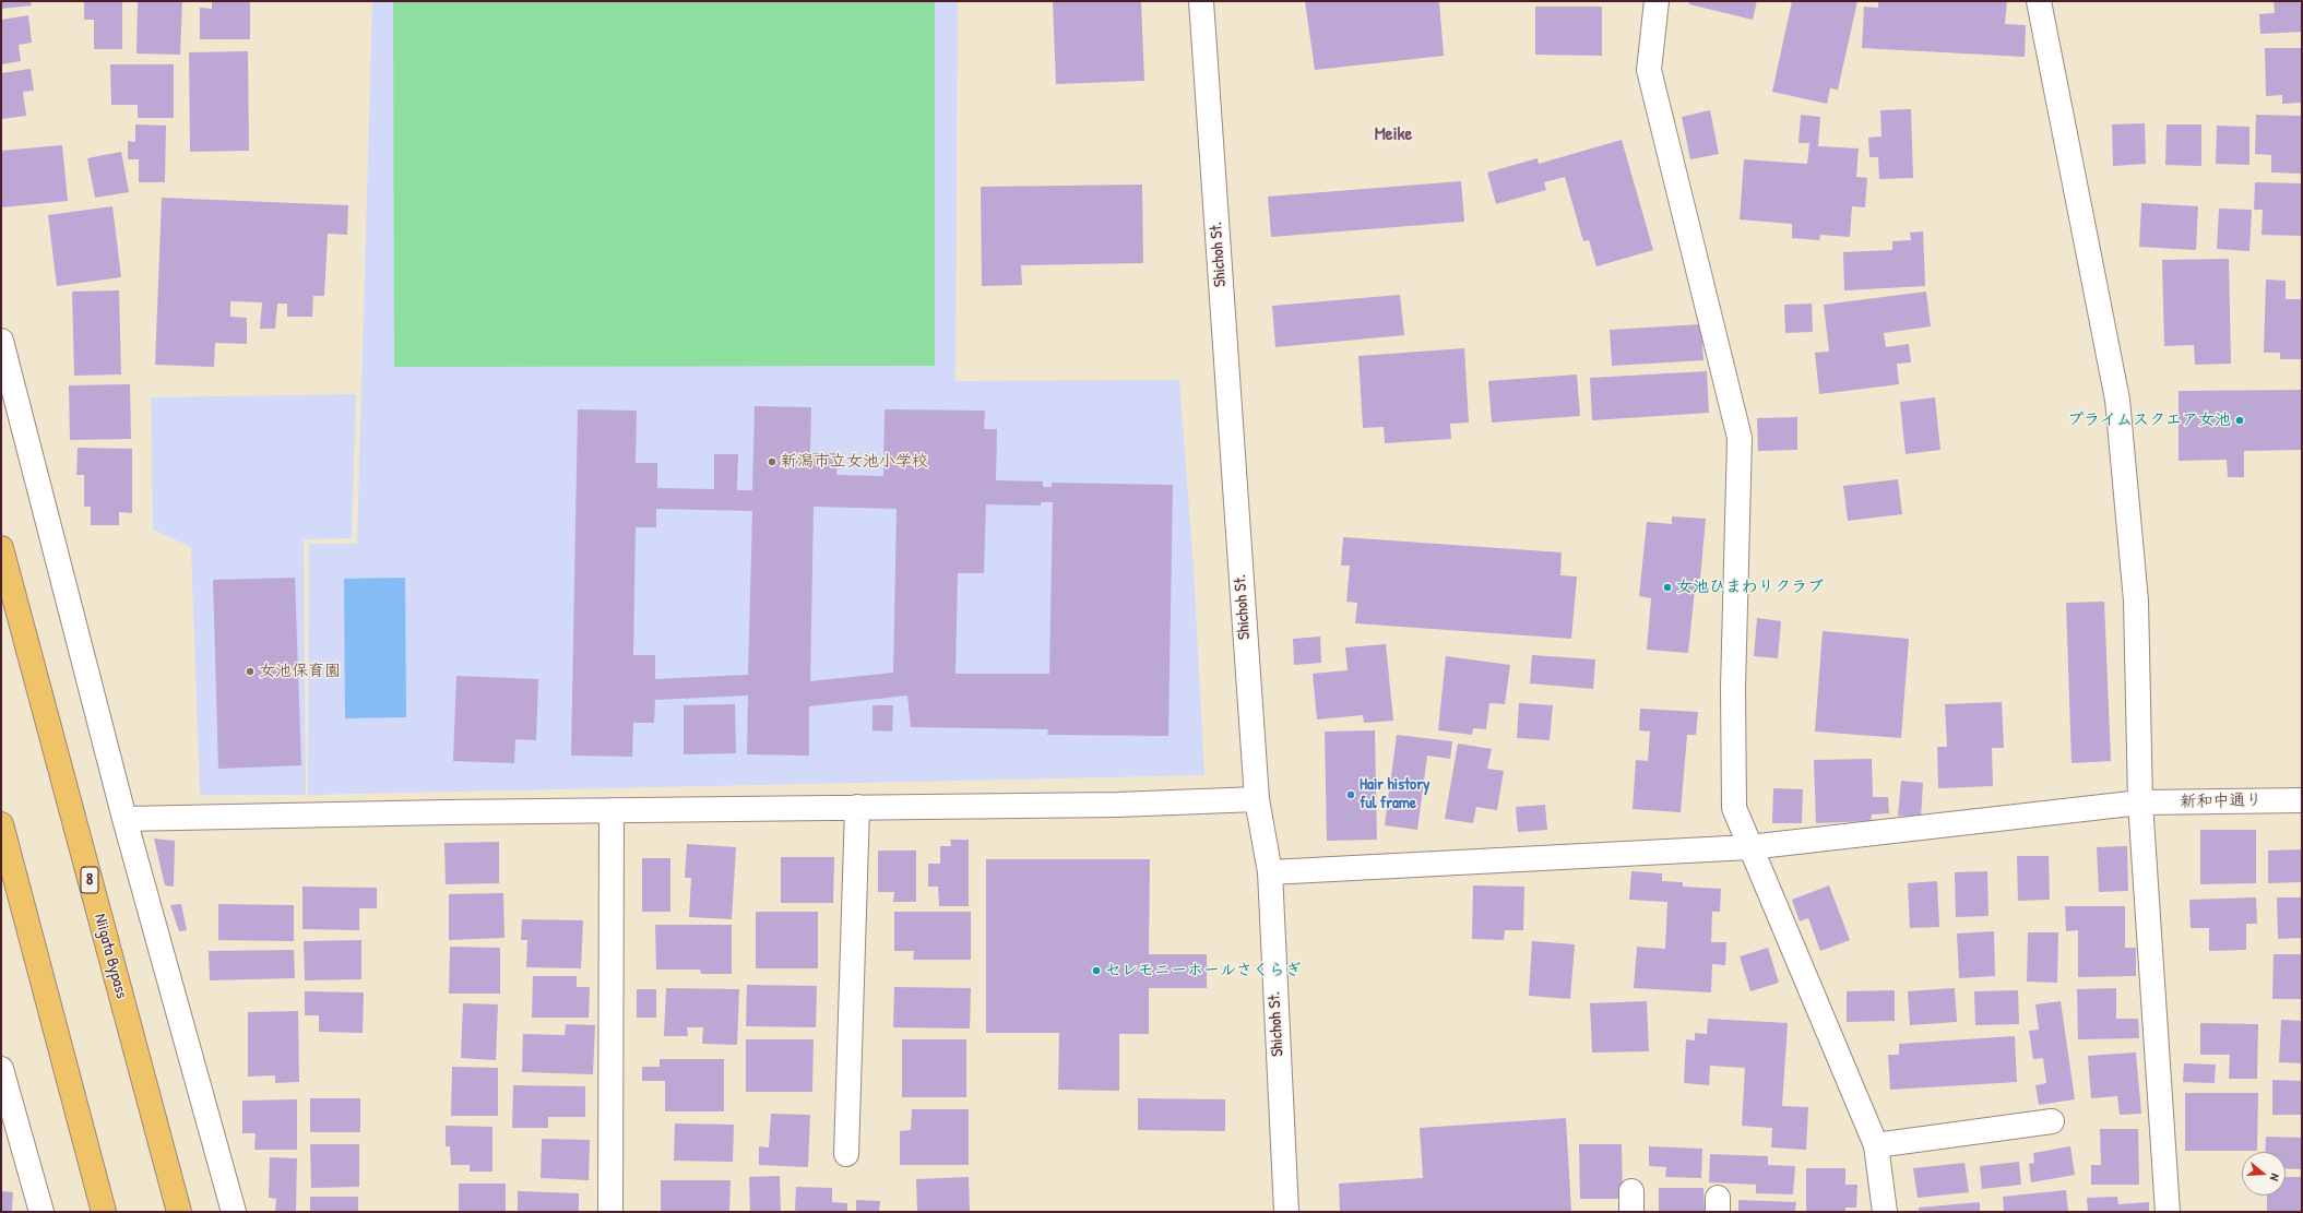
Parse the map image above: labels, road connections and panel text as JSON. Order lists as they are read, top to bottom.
{
  "streets": {
    "highway": ["8", "Niigata Bypass"],
    "street": ["Shichoh St.", "新和中通り"]
  },
  "crossings": [
    ["Shichoh St.", "新和中通り"]
  ],
  "districts": ["Meike"],
  "places": [
    "プライムスクエア女池",
    "新潟市立女池小学校",
    "女池ひまわりクラブ",
    "女池保育園",
    "Hair history ful frame",
    "セレモニーホールさくらぎ"
  ],
  "north": "right"
}
